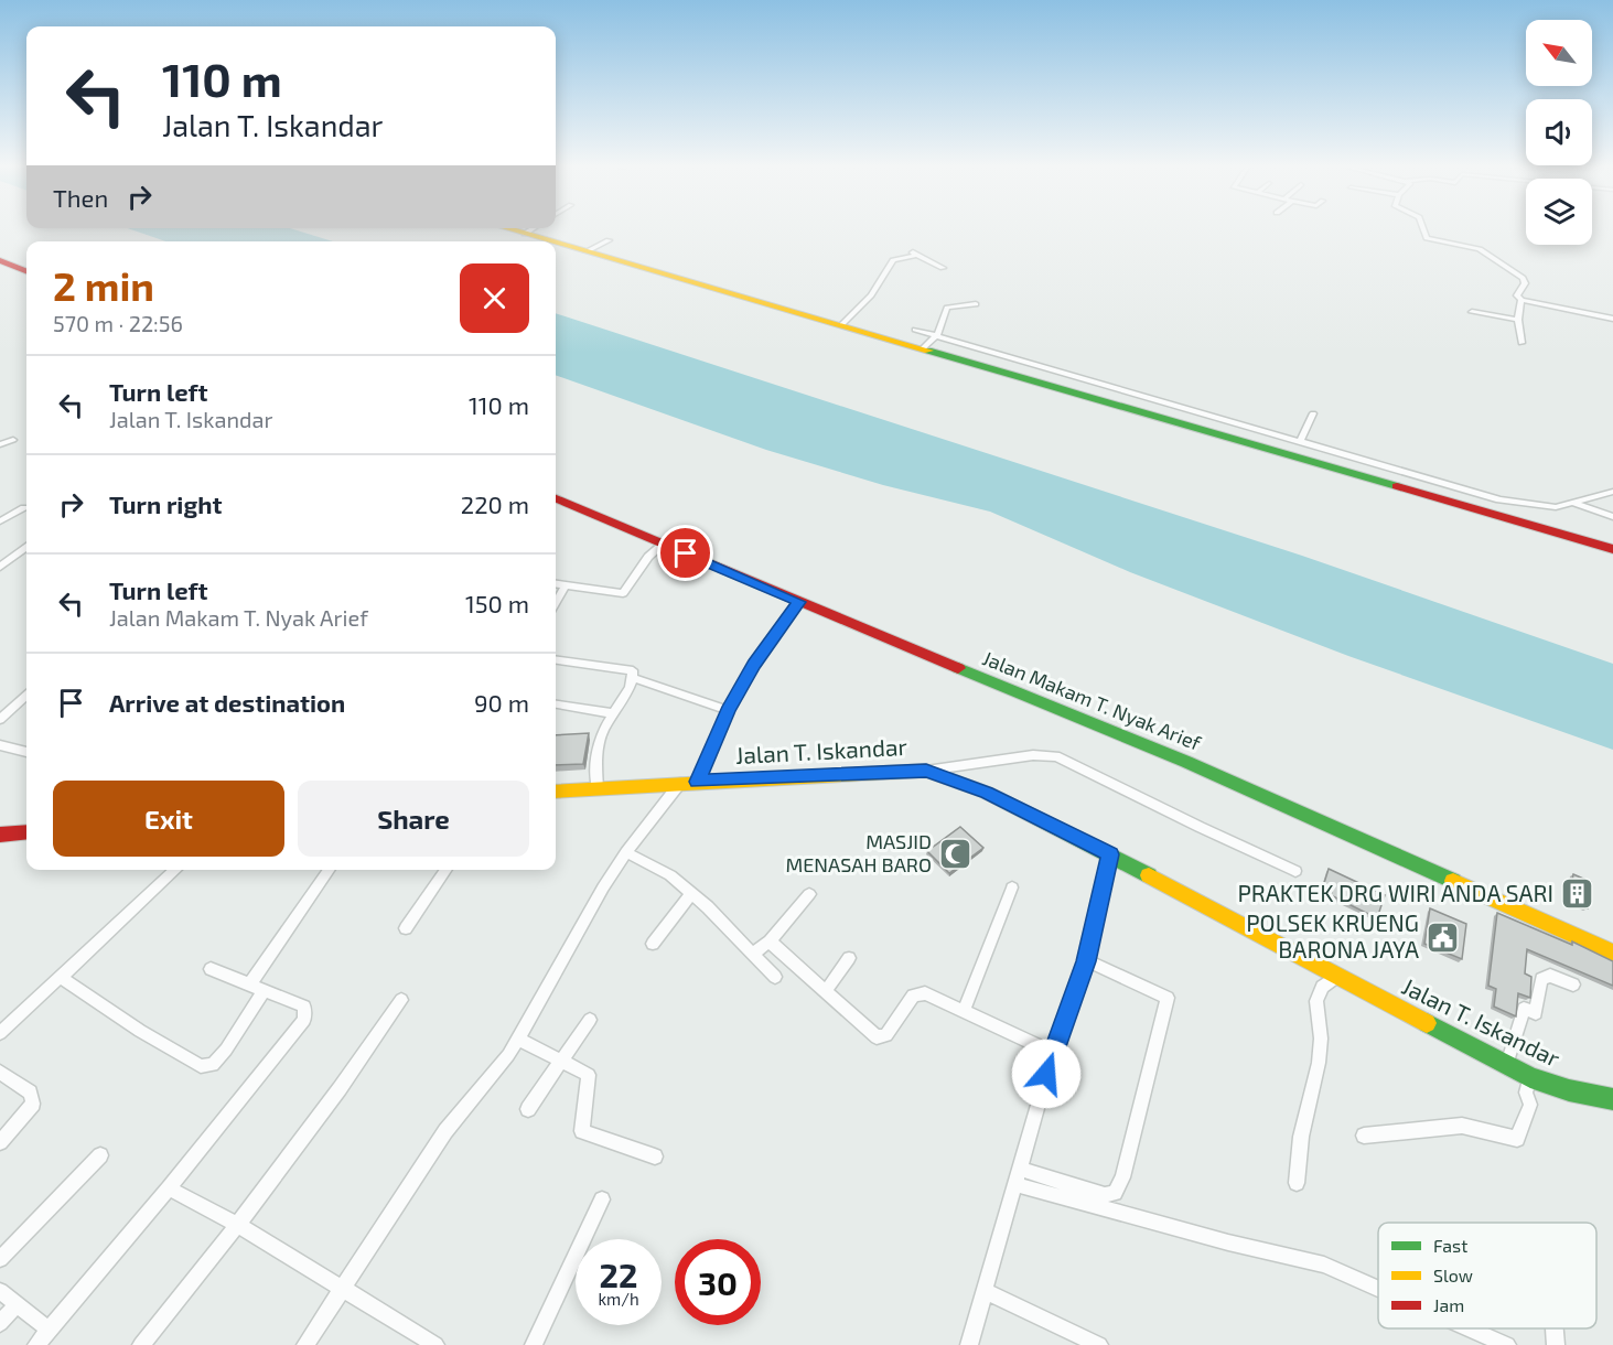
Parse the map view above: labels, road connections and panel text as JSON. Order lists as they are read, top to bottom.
{
  "streets": {
    "street": ["Jalan Makam T. Nyak Arief", "Jalan T. Iskandar"]
  },
  "places": {
    "mosque": ["MASJID MENASAH BARO"],
    "building": ["PRAKTEK DRG WIRI ANDA SARI"],
    "public building": ["POLSEK KRUENG BARONA JAYA"]
  },
  "legend": ["Fast", "Slow", "Jam"],
  "north": "top left",
  "page": {
    "turn": ["110 m", "Jalan T. Iskandar"],
    "then": "Then",
    "heading": ["2 min", "570 m · 22:56"],
    "list": [
      {
        "name": "Turn left",
        "note": "Jalan T. Iskandar",
        "value": "110 m"
      },
      {
        "name": "Turn right",
        "value": "220 m"
      },
      {
        "name": "Turn left",
        "note": "Jalan Makam T. Nyak Arief",
        "value": "150 m"
      },
      {
        "name": "Arrive at destination",
        "value": "90 m"
      }
    ],
    "buttons": ["Exit", "Share"],
    "speed": "22 km/h",
    "limit": "30"
  }
}
